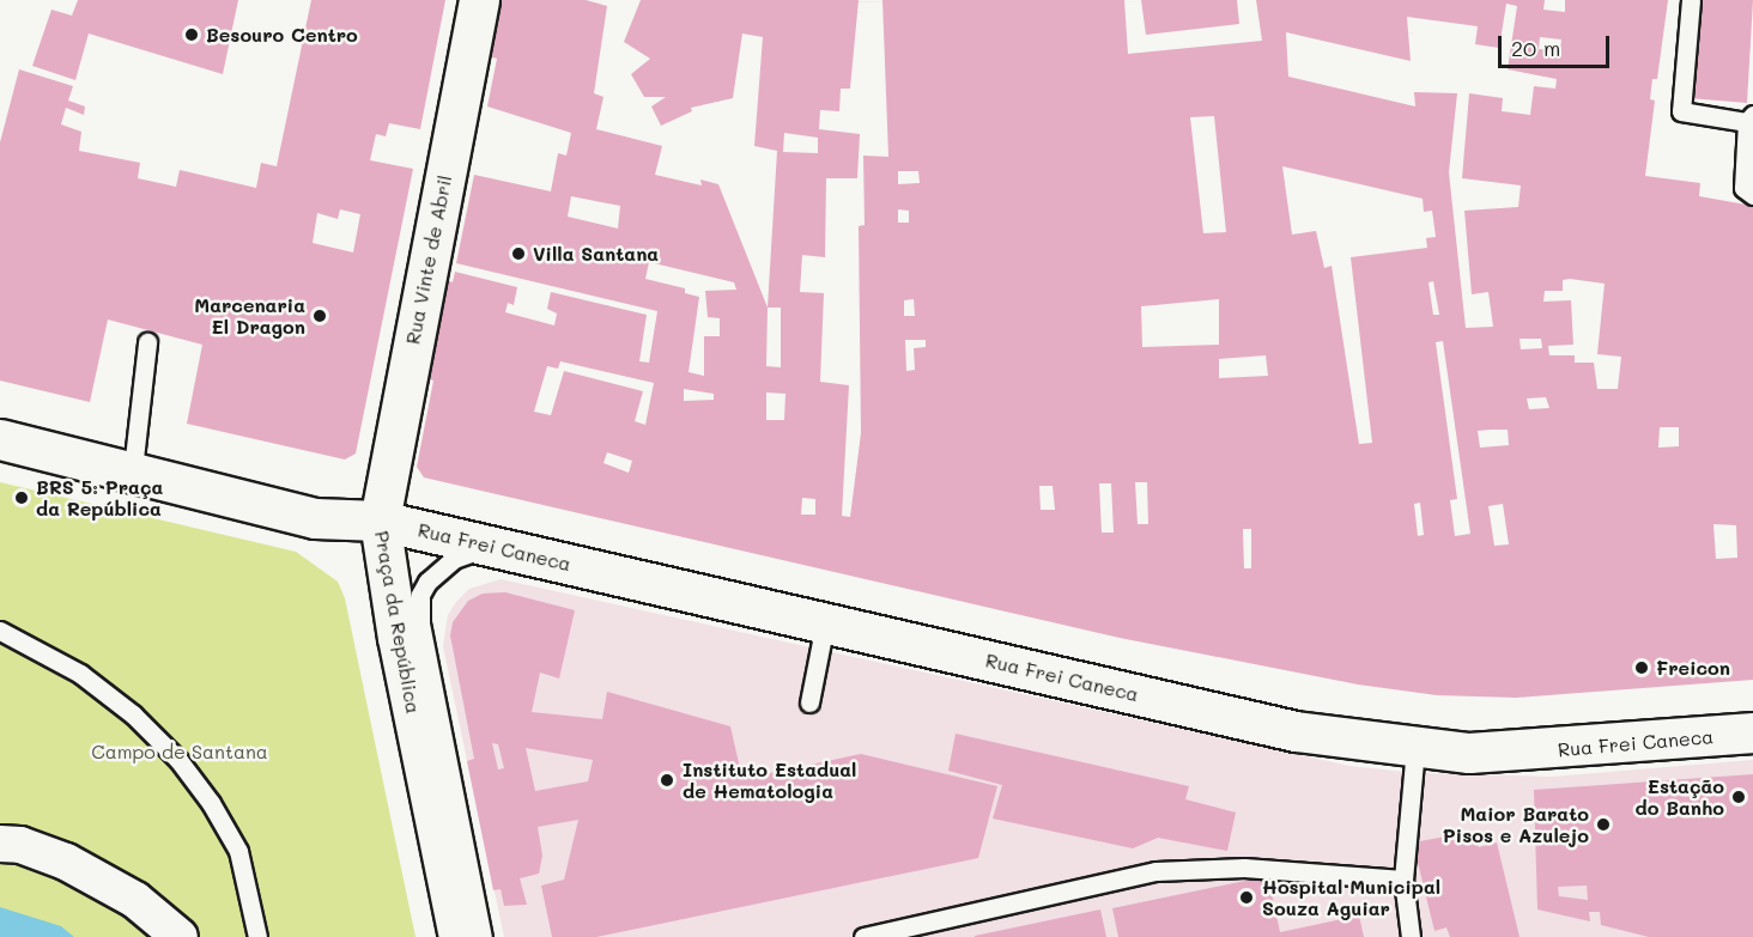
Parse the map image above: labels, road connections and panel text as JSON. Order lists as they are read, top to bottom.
{
  "streets": {
    "main road": ["Rua Vinte de Abril", "Rua Frei Caneca", "Praça da República"]
  },
  "crossings": [
    ["Rua Vinte de Abril", "Rua Frei Caneca"],
    ["Rua Vinte de Abril", "Praça da República"],
    ["Rua Frei Caneca", "Praça da República"]
  ],
  "parks": ["Campo de Santana"],
  "places": [
    "Besouro Centro",
    "Villa Santana",
    "Marcenaria El Dragon",
    "BRS 5: Praça da República",
    "Freicon",
    "Instituto Estadual de Hematologia",
    "Estação do Banho",
    "Maior Barato Pisos e Azulejo",
    "Hospital Municipal Souza Aguiar"
  ],
  "scale_bar": "20 m"
}
